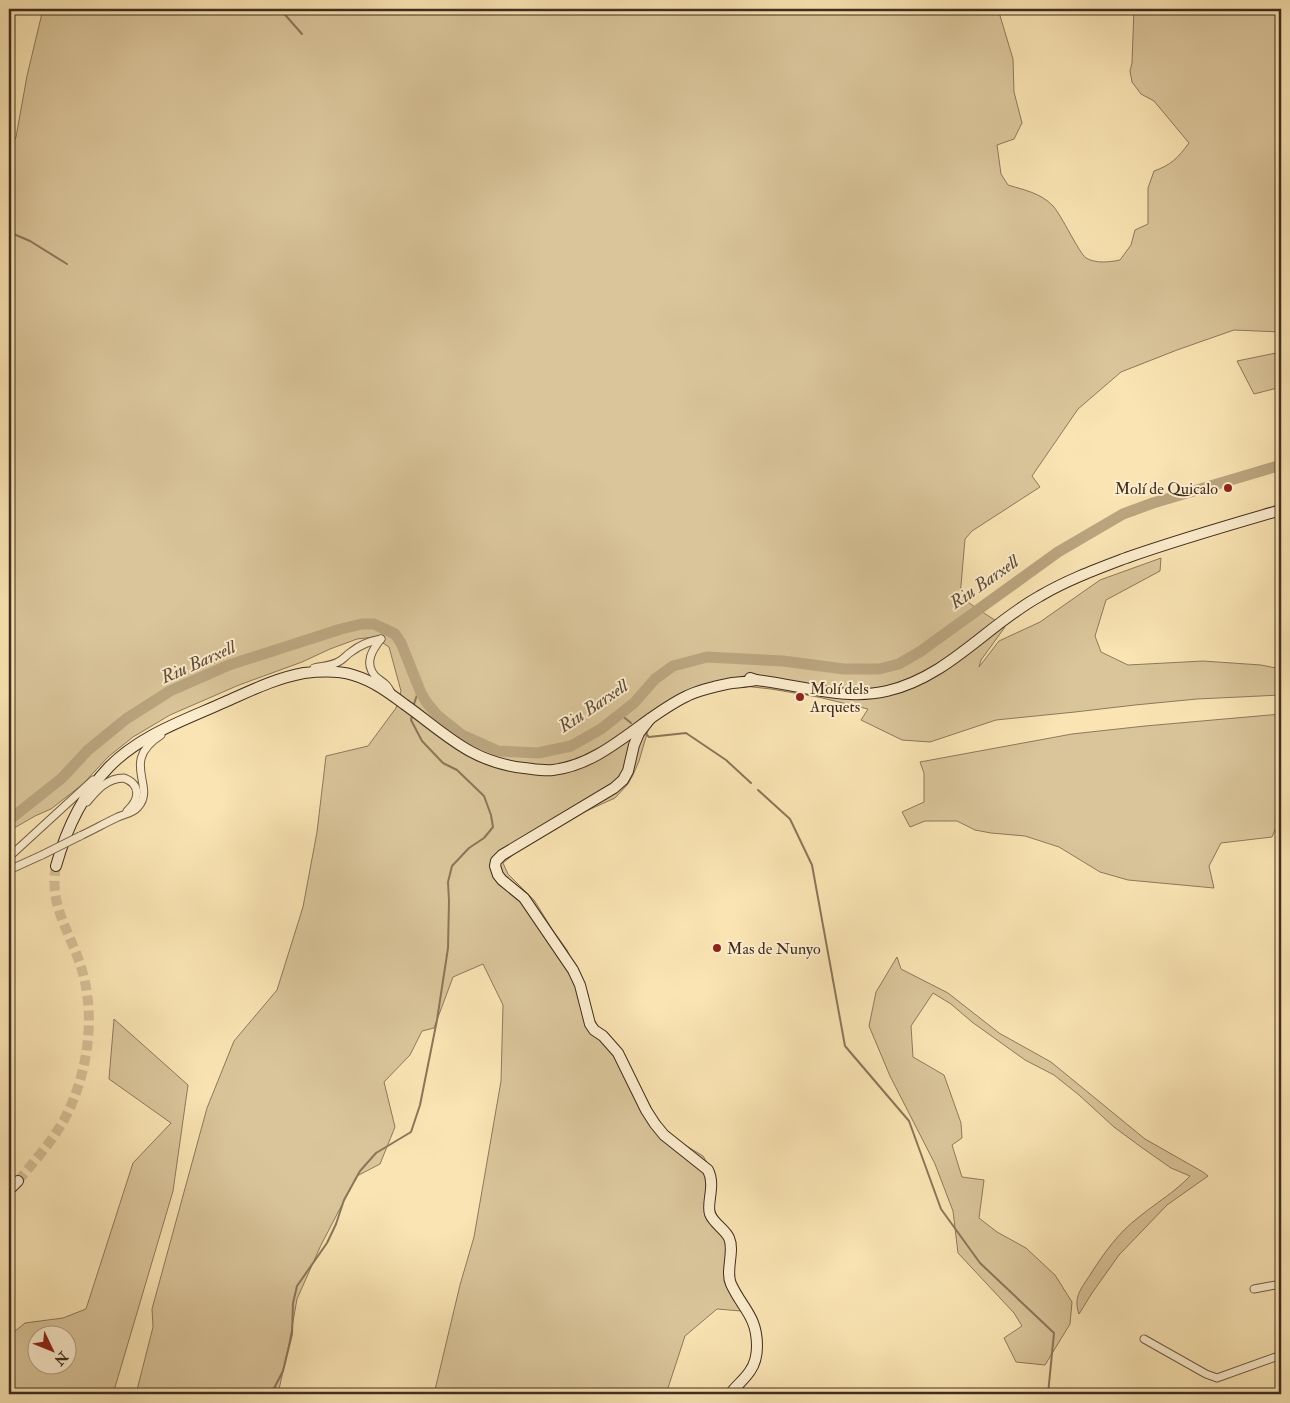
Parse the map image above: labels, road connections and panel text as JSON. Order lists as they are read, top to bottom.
{
  "water": ["Riu Barxell"],
  "places": ["Molí de Quicalo", "Molí dels Arquets", "Mas de Nunyo"],
  "north": "bottom right"
}
